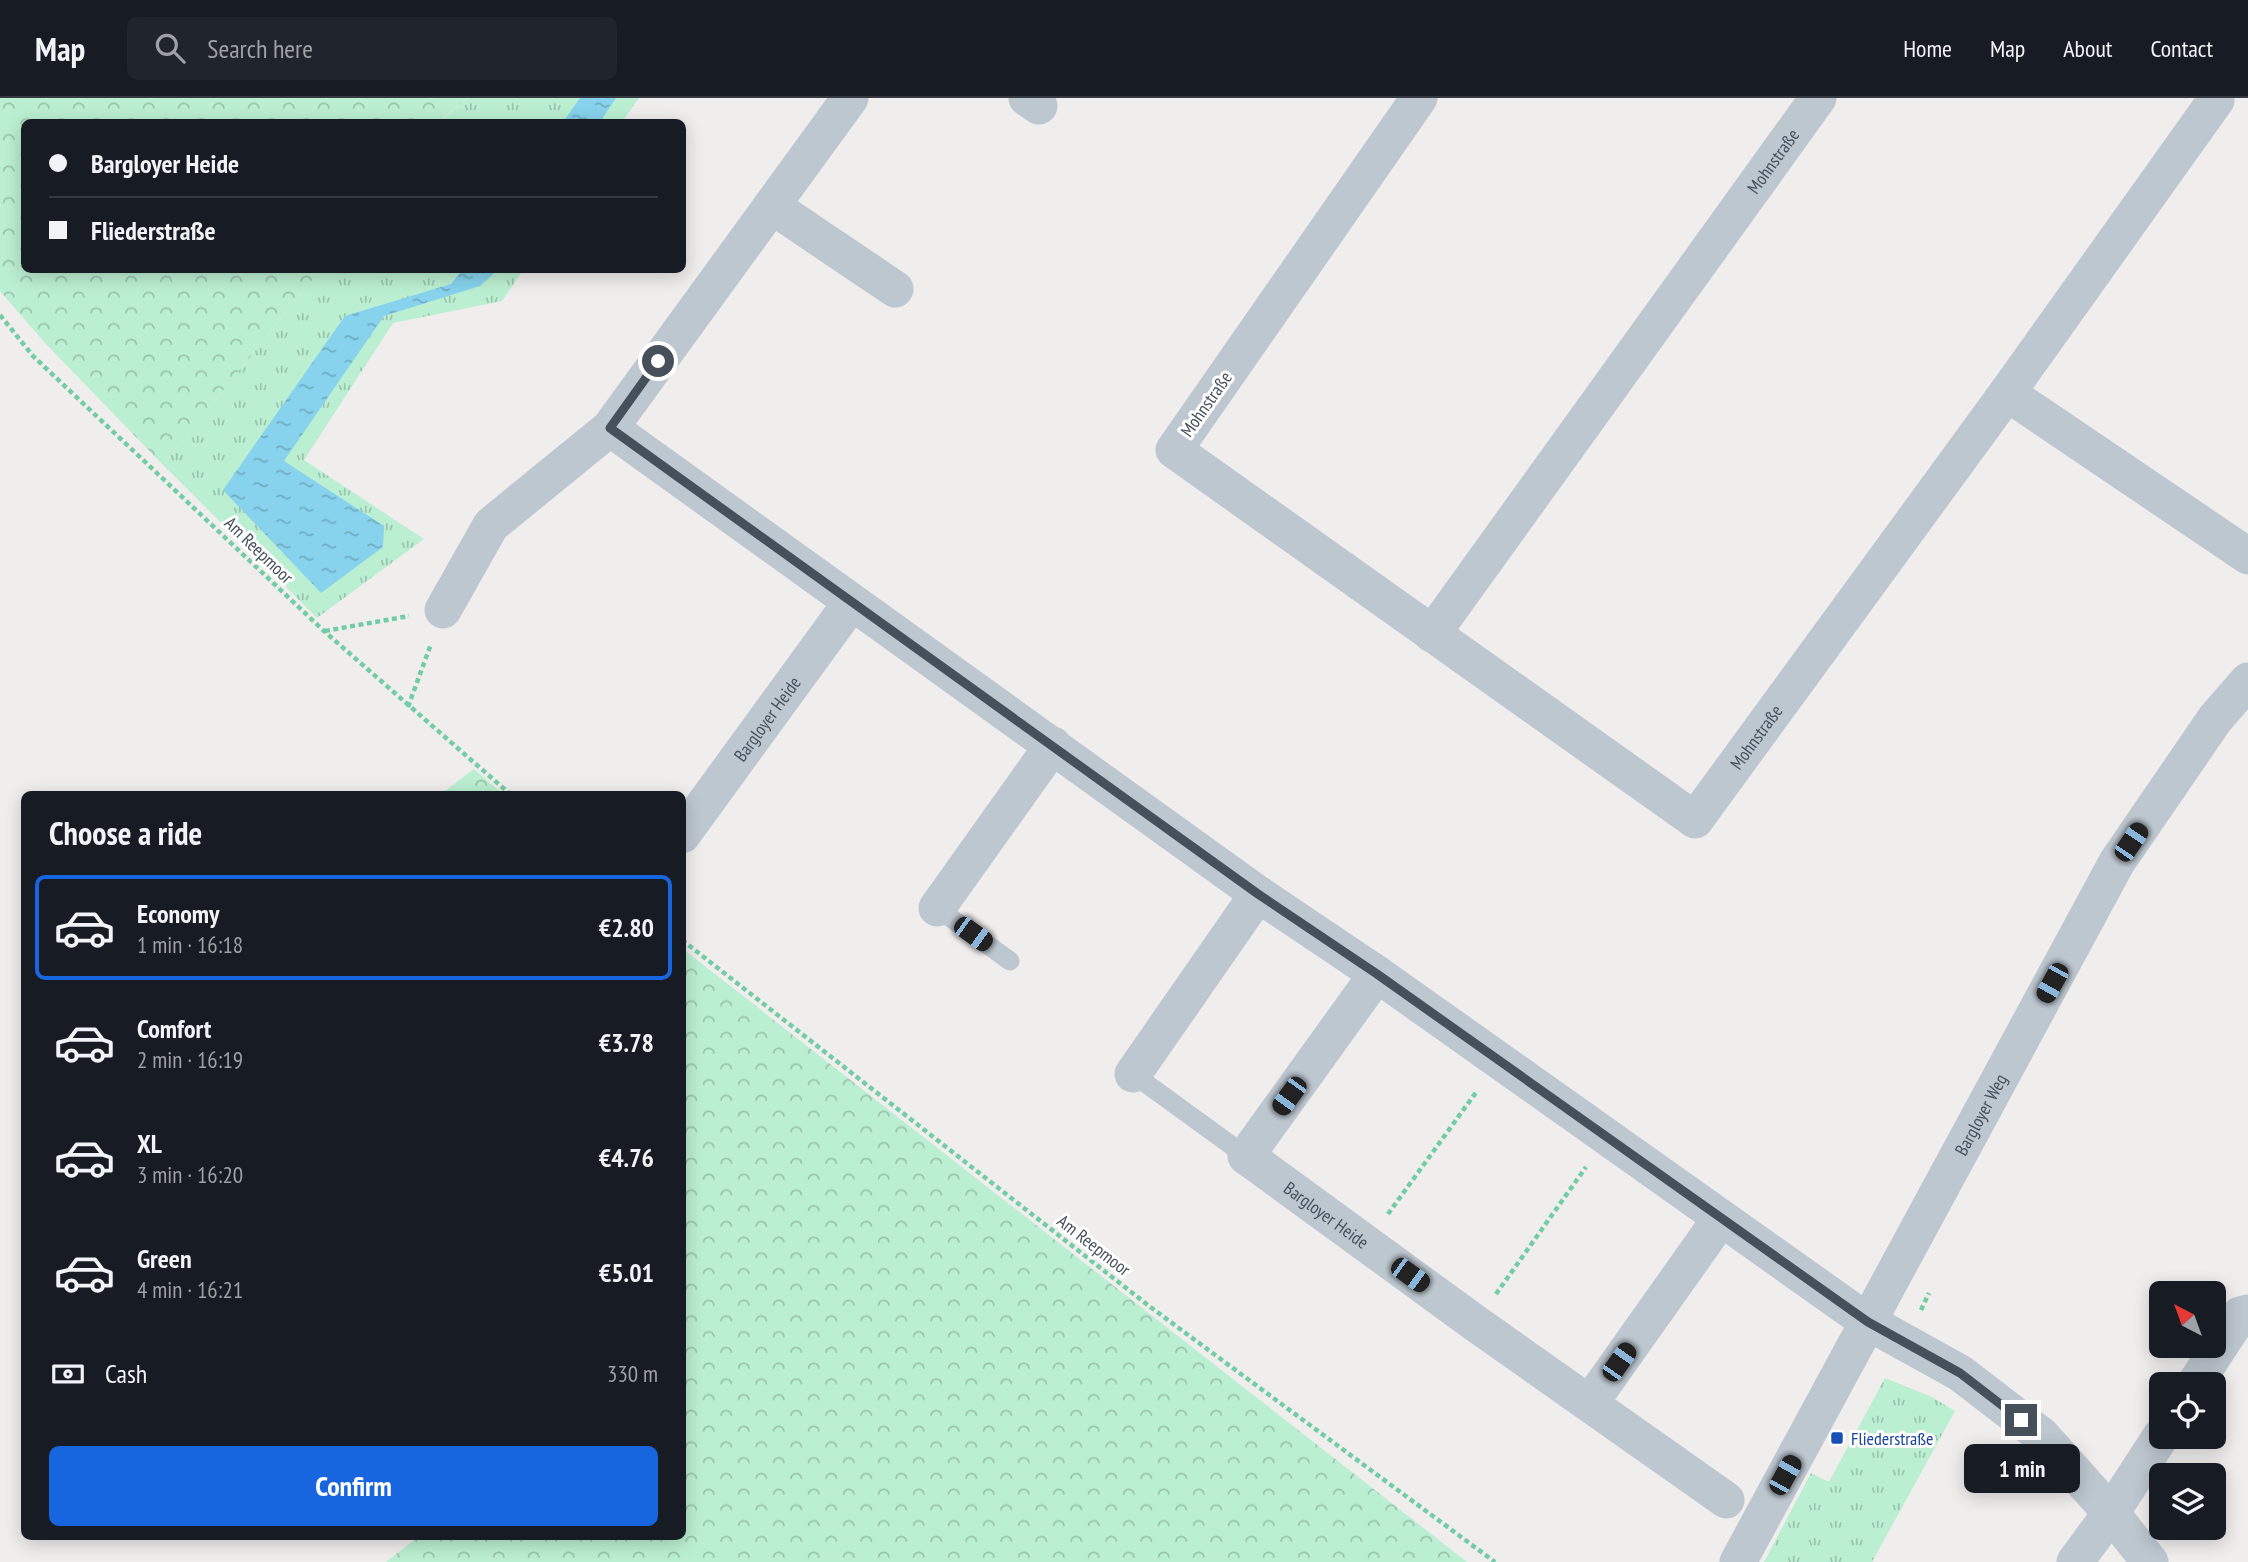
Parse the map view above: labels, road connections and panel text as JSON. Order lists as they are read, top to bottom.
{
  "streets": {
    "street": ["Mohnstraße", "Bargloyer Heide", "Bargloyer Weg"],
    "path": ["Am Reepmoor"]
  },
  "places": {
    "transit": ["Fliederstraße"]
  },
  "north": "top left",
  "page": {
    "header": "Map",
    "search": "Search here",
    "nav": [
      "Home",
      "Map",
      "About",
      "Contact"
    ],
    "banner": ["Bargloyer Heide", "Fliederstraße"],
    "heading": "Choose a ride",
    "list": [
      {
        "name": "Economy",
        "note": "1 min · 16:18",
        "value": "€2.80"
      },
      {
        "name": "Comfort",
        "note": "2 min · 16:19",
        "value": "€3.78"
      },
      {
        "name": "XL",
        "note": "3 min · 16:20",
        "value": "€4.76"
      },
      {
        "name": "Green",
        "note": "4 min · 16:21",
        "value": "€5.01"
      }
    ],
    "pay": ["Cash", "330 m"],
    "buttons": "Confirm",
    "bubble": "1 min"
  }
}
